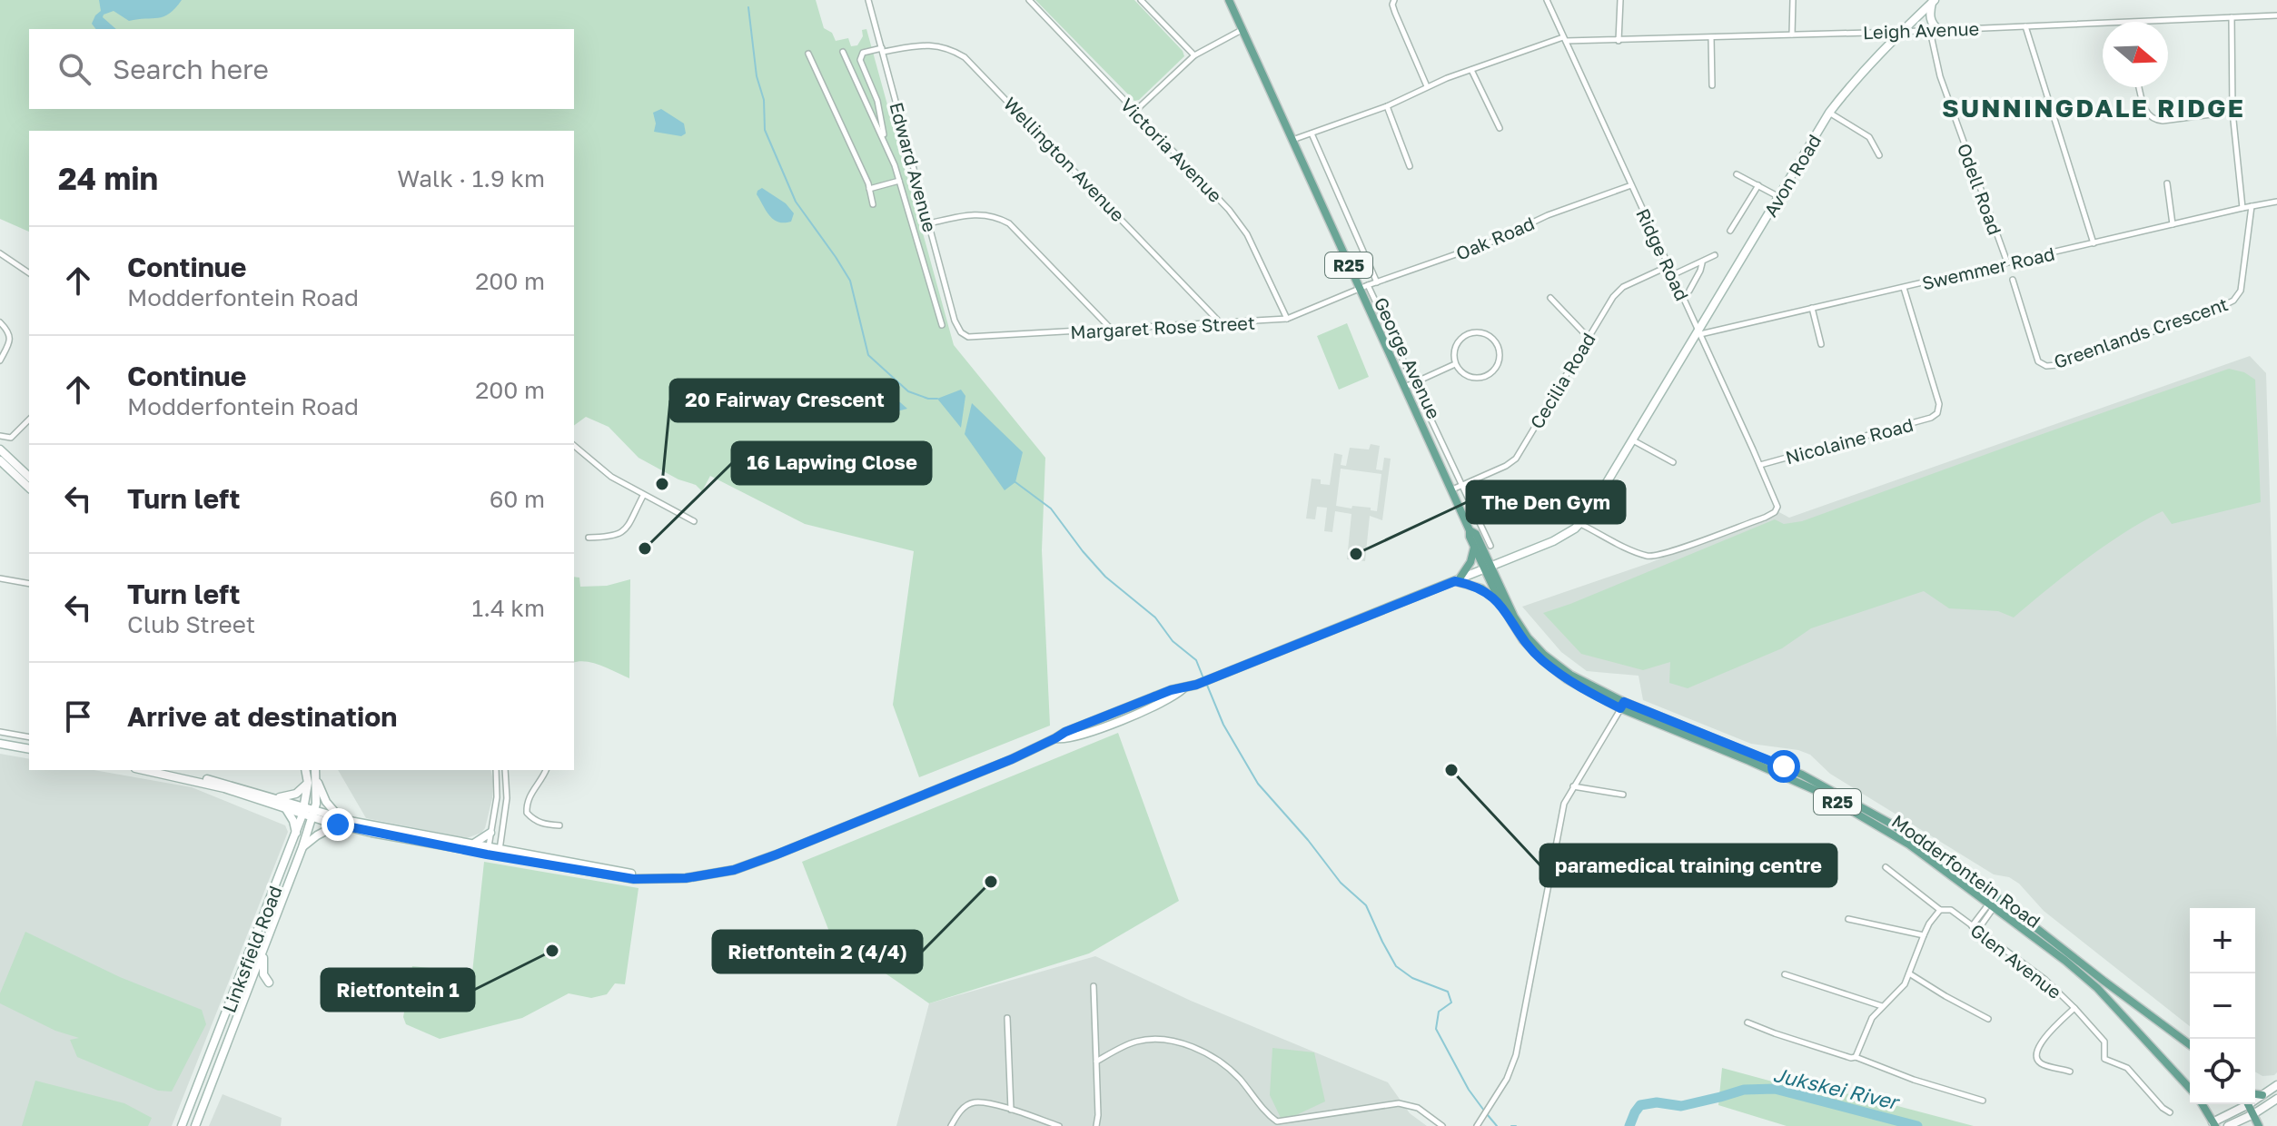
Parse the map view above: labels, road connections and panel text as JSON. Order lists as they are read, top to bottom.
{
  "streets": {
    "main road": [
      "Avon Road",
      "R25",
      "George Avenue",
      "Modderfontein Road",
      "Linksfield Road"
    ],
    "street": [
      "Leigh Avenue",
      "Victoria Avenue",
      "Wellington Avenue",
      "Edward Avenue",
      "Odell Road",
      "Oak Road",
      "Ridge Road",
      "Swemmer Road",
      "Margaret Rose Street",
      "Greenlands Crescent",
      "Cecilia Road",
      "Nicolaine Road",
      "Glen Avenue"
    ]
  },
  "crossings": [
    ["Leigh Avenue", "Avon Road"],
    ["Leigh Avenue", "Odell Road"],
    ["Leigh Avenue", "Ridge Road"],
    ["Leigh Avenue", "George Avenue"],
    ["Victoria Avenue", "Margaret Rose Street"],
    ["Wellington Avenue", "Edward Avenue"],
    ["Wellington Avenue", "Margaret Rose Street"],
    ["Edward Avenue", "Margaret Rose Street"],
    ["Avon Road", "Ridge Road"],
    ["Avon Road", "Swemmer Road"],
    ["Odell Road", "Swemmer Road"],
    ["Oak Road", "Ridge Road"],
    ["Oak Road", "Margaret Rose Street"],
    ["Oak Road", "George Avenue"],
    ["Ridge Road", "Swemmer Road"],
    ["Ridge Road", "Cecilia Road"],
    ["Ridge Road", "Nicolaine Road"],
    ["Swemmer Road", "Greenlands Crescent"],
    ["Swemmer Road", "Nicolaine Road"],
    ["Margaret Rose Street", "George Avenue"],
    ["George Avenue", "Cecilia Road"],
    ["George Avenue", "Modderfontein Road"]
  ],
  "districts": ["SUNNINGDALE RIDGE"],
  "water": ["Jukskei River"],
  "places": [
    "20 Fairway Crescent",
    "16 Lapwing Close",
    "The Den Gym",
    "paramedical training centre",
    "Rietfontein 2 (4/4)",
    "Rietfontein 1"
  ],
  "north": "right",
  "page": {
    "search": "Search here",
    "heading": ["24 min", "Walk · 1.9 km"],
    "list": [
      ["Continue", "Modderfontein Road", "200 m"],
      ["Continue", "Modderfontein Road", "200 m"],
      ["Turn left", "60 m"],
      ["Turn left", "Club Street", "1.4 km"],
      "Arrive at destination"
    ],
    "map_buttons": ["+", "−"]
  }
}
